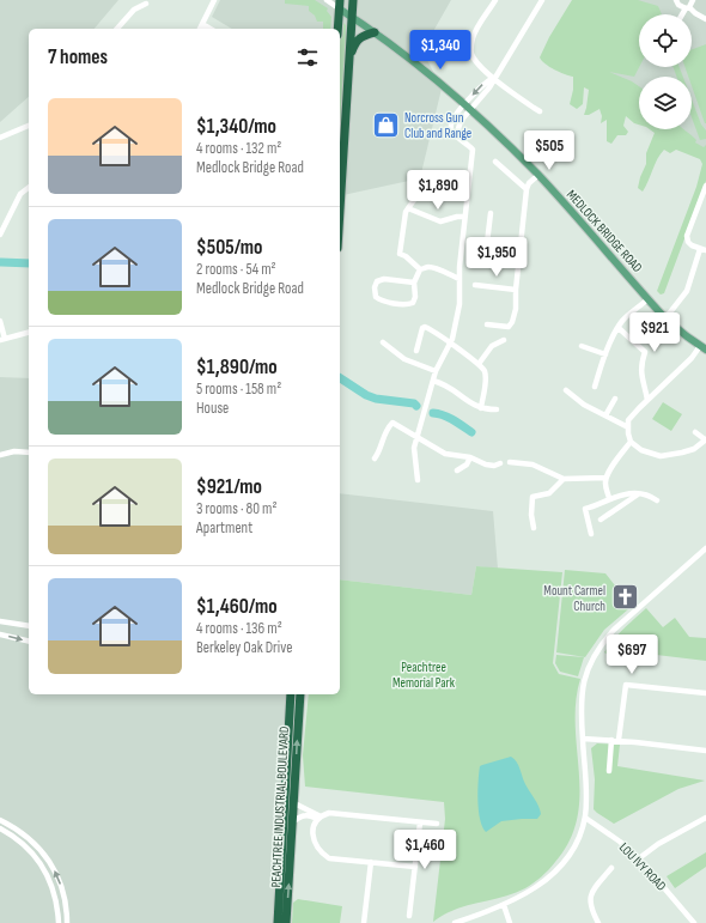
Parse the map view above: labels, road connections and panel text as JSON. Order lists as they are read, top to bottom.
{
  "streets": {
    "highway": ["PEACHTREE INDUSTRIAL BOULEVARD"],
    "main road": ["MEDLOCK BRIDGE ROAD"],
    "street": ["LOU IVY ROAD"]
  },
  "parks": ["Peachtree Memorial Park"],
  "places": {
    "shop": ["Norcross Gun Club and Range"],
    "church": ["Mount Carmel Church"]
  },
  "page": {
    "heading": "7 homes",
    "price": [
      "$1,340",
      "$505",
      "$1,890",
      "$1,950",
      "$921",
      "$697",
      "$1,460"
    ],
    "list": [
      {
        "name": "$1,340/mo",
        "note": "4 rooms · 132 m² · Medlock Bridge Road"
      },
      {
        "name": "$505/mo",
        "note": "2 rooms · 54 m² · Medlock Bridge Road"
      },
      {
        "name": "$1,890/mo",
        "note": "5 rooms · 158 m² · House"
      },
      {
        "name": "$921/mo",
        "note": "3 rooms · 80 m² · Apartment"
      },
      {
        "name": "$1,460/mo",
        "note": "4 rooms · 136 m² · Berkeley Oak Drive"
      }
    ]
  }
}
